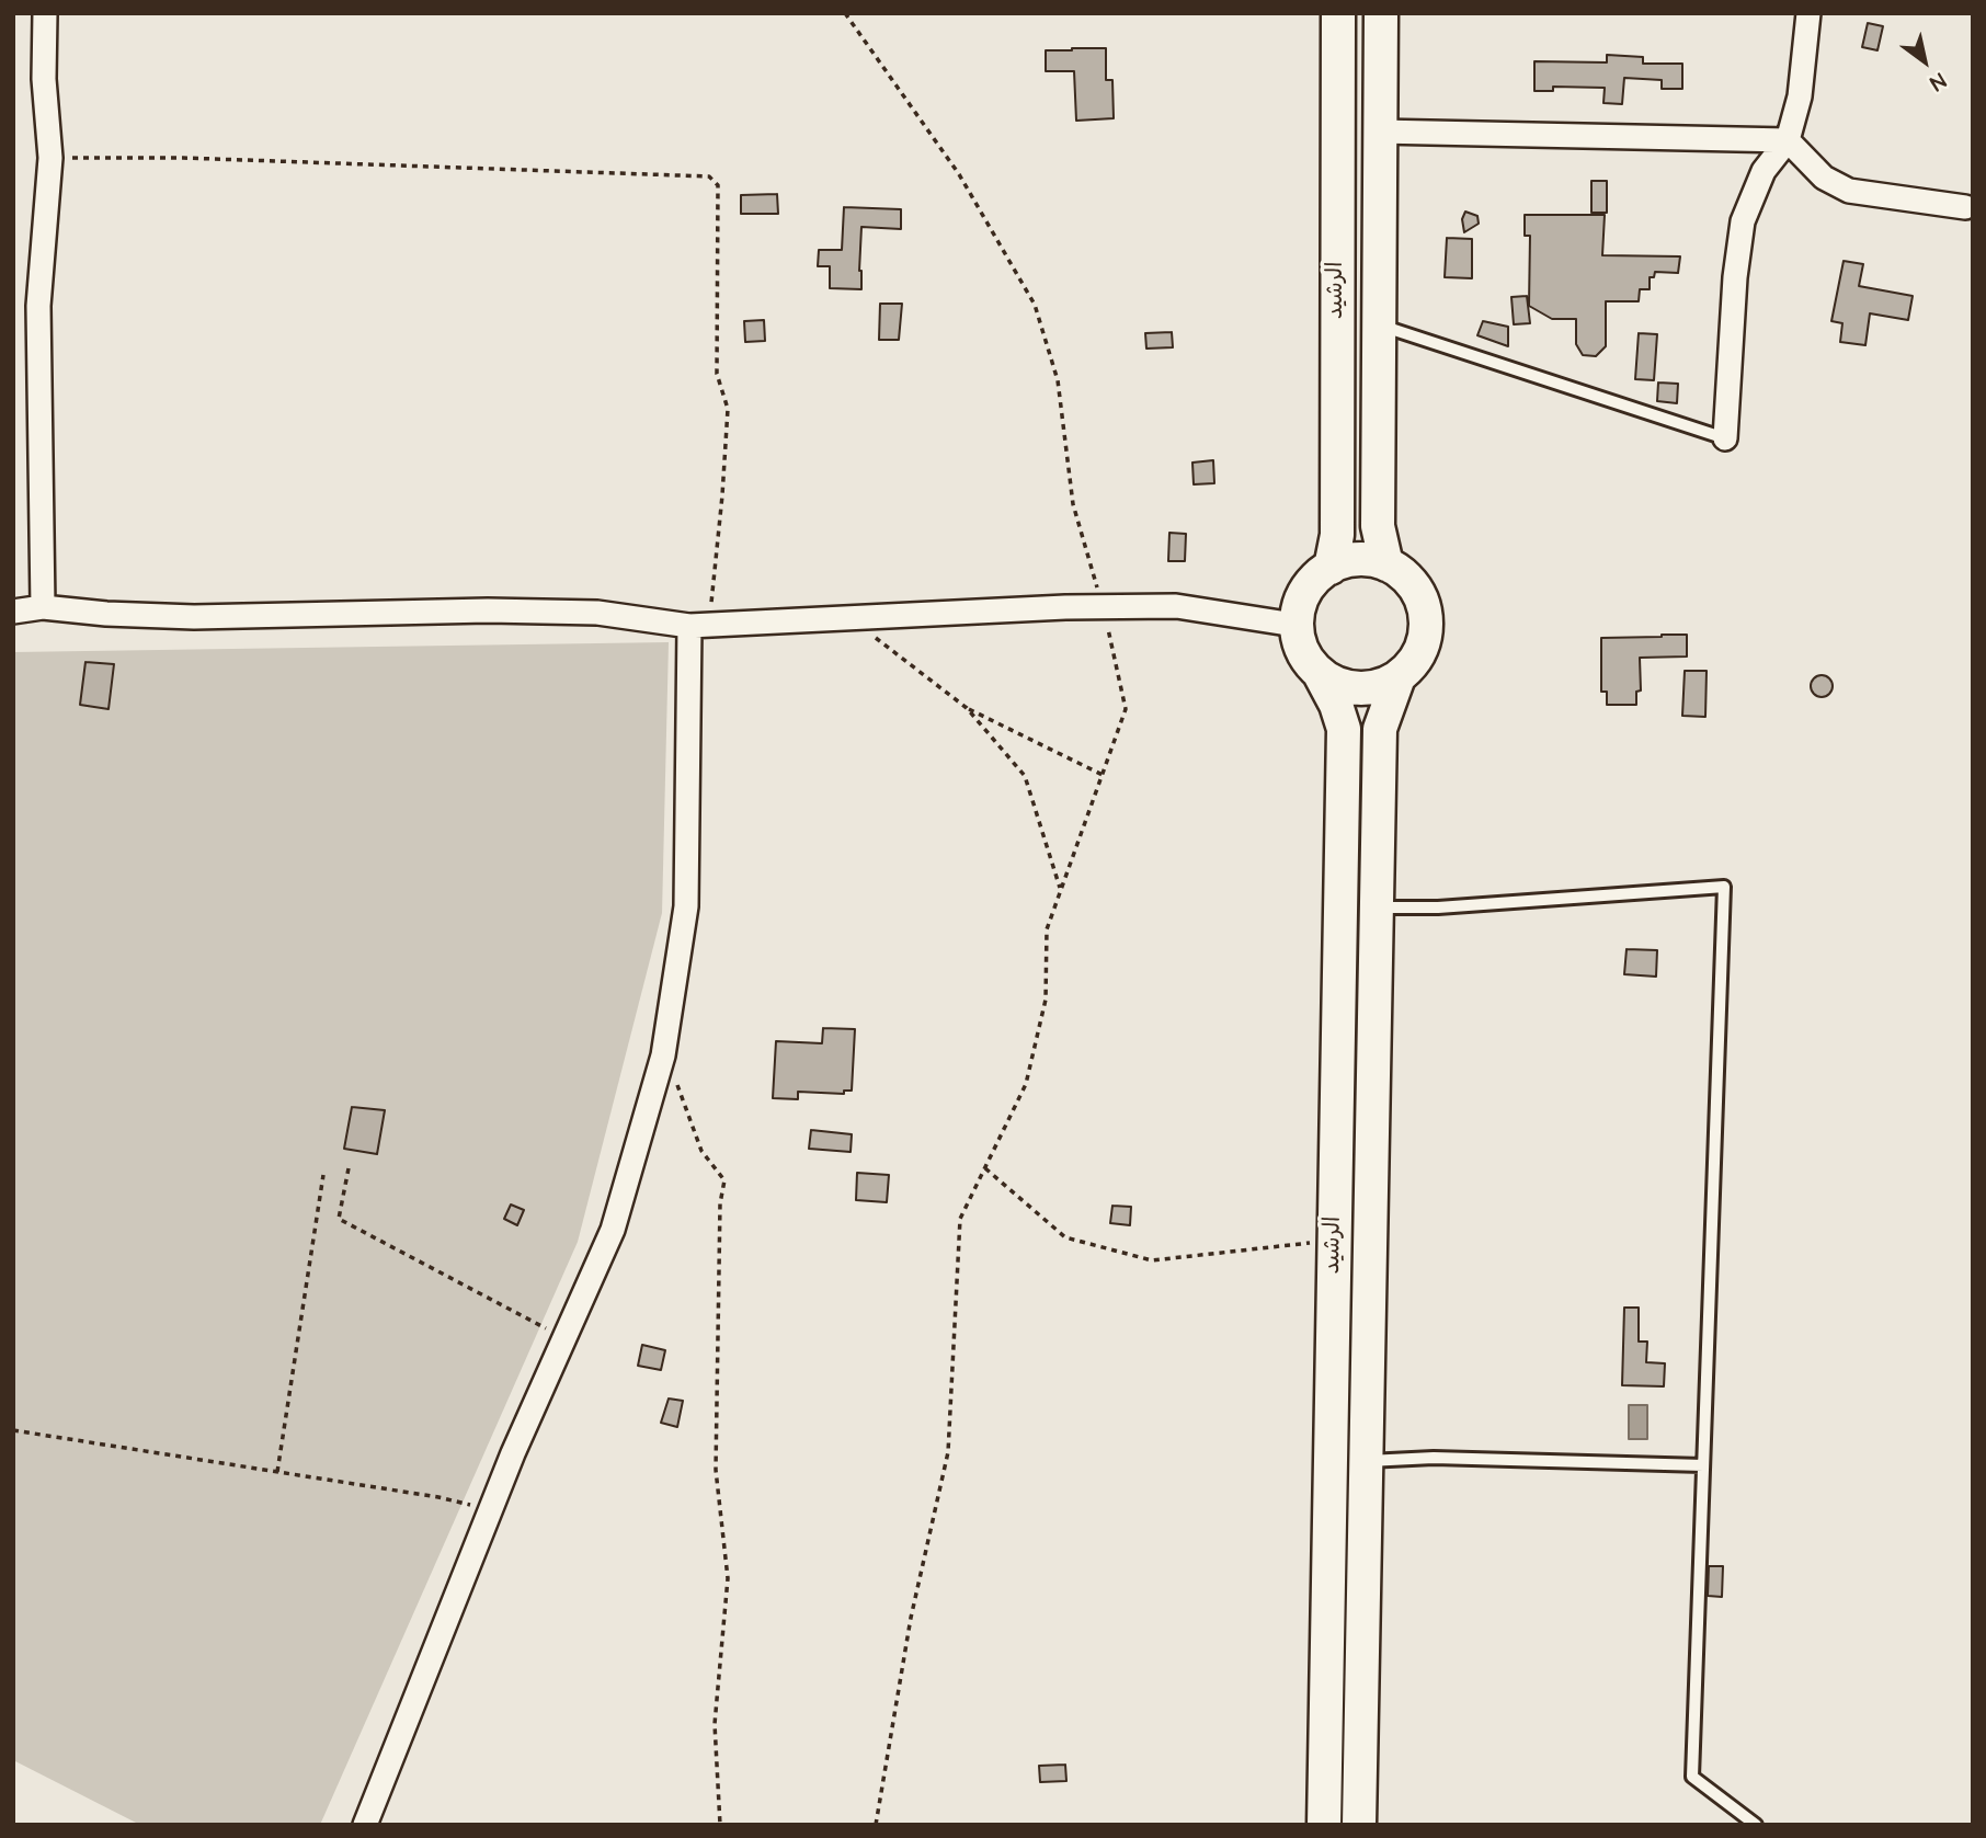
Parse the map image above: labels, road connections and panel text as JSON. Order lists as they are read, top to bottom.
{
  "streets": {
    "street": ["الرشيد"]
  },
  "north": "bottom right"
}
